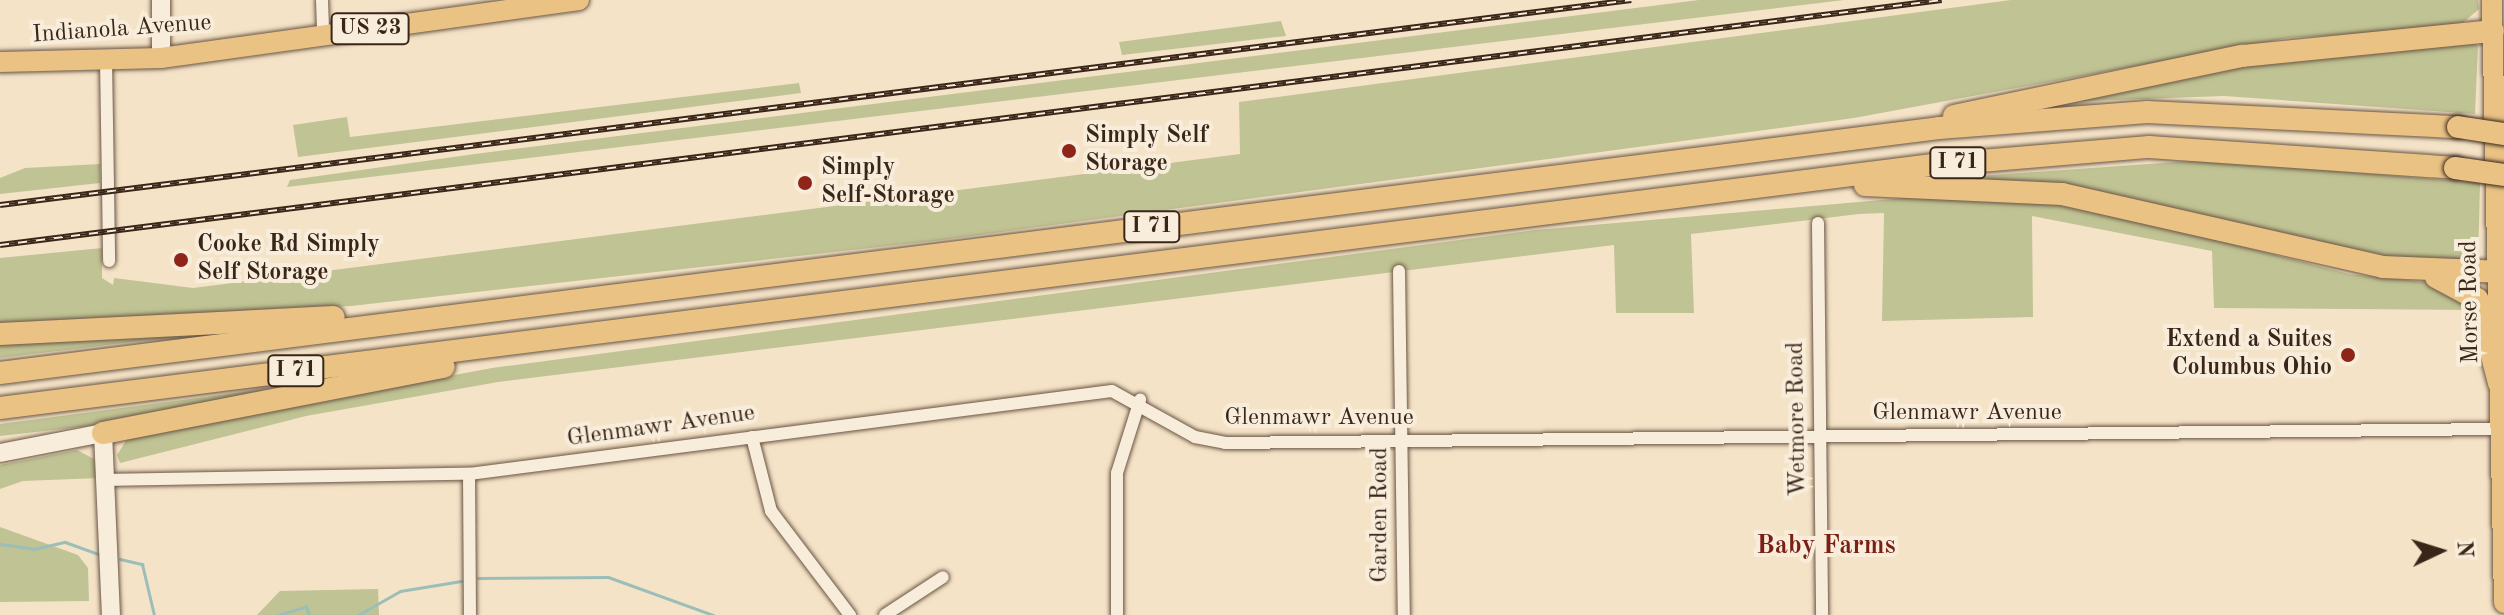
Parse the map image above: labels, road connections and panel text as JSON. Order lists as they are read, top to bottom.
{
  "streets": {
    "highway": ["I 71"],
    "main road": ["US 23", "Indianola Avenue", "Morse Road"],
    "street": ["Glenmawr Avenue", "Wetmore Road", "Garden Road"]
  },
  "crossings": [
    ["Morse Road", "Glenmawr Avenue"],
    ["Glenmawr Avenue", "Wetmore Road"],
    ["Glenmawr Avenue", "Garden Road"]
  ],
  "districts": ["Baby Farms"],
  "places": [
    "Simply Self Storage",
    "Simply Self-Storage",
    "Cooke Rd Simply Self Storage",
    "Extend a Suites Columbus Ohio"
  ],
  "north": "right"
}
